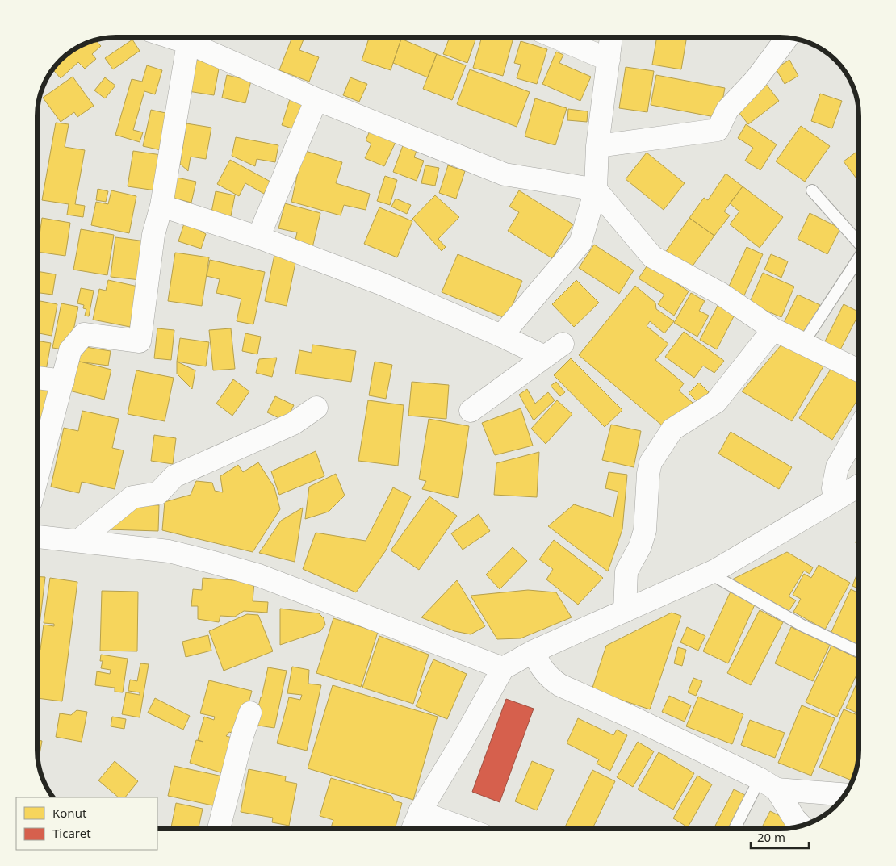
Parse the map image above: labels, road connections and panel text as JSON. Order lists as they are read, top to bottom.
{
  "legend": ["Konut", "Ticaret"],
  "scale_bar": "20 m"
}
